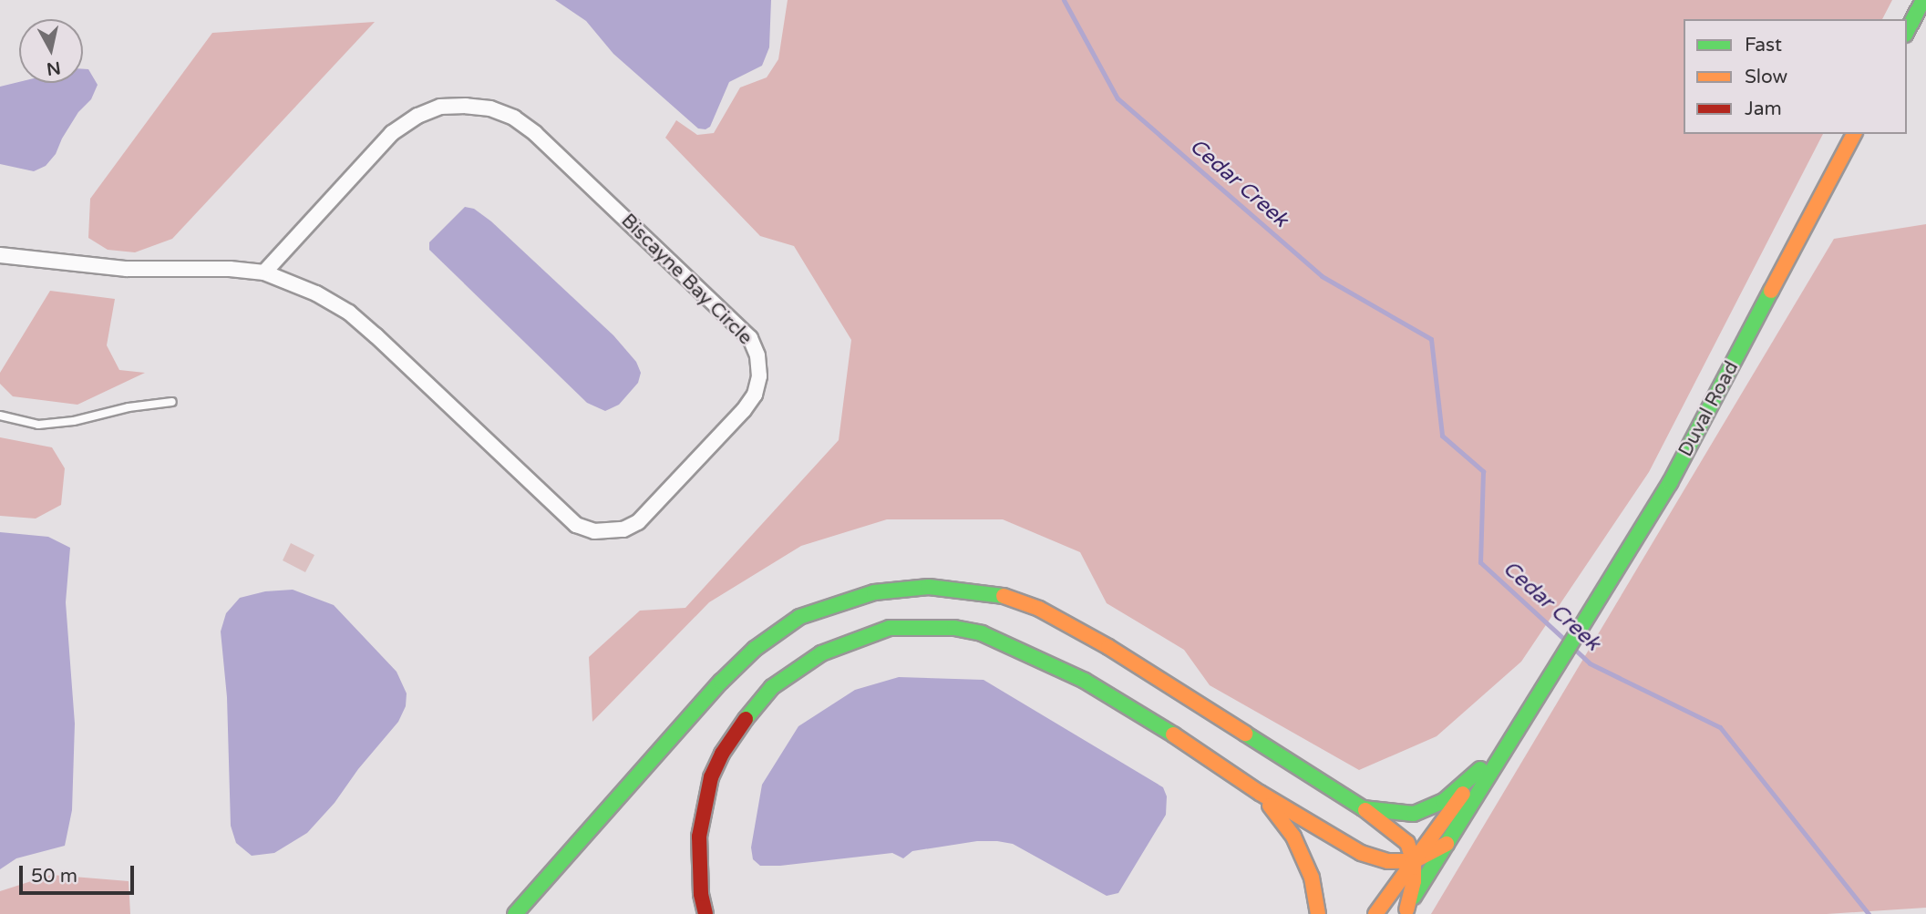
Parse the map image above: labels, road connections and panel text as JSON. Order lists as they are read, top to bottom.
{
  "streets": {
    "main road": ["Duval Road"],
    "street": ["Biscayne Bay Circle"]
  },
  "water": ["Cedar Creek"],
  "legend": ["Fast", "Slow", "Jam"],
  "scale_bar": "50 m",
  "north": "bottom"
}
